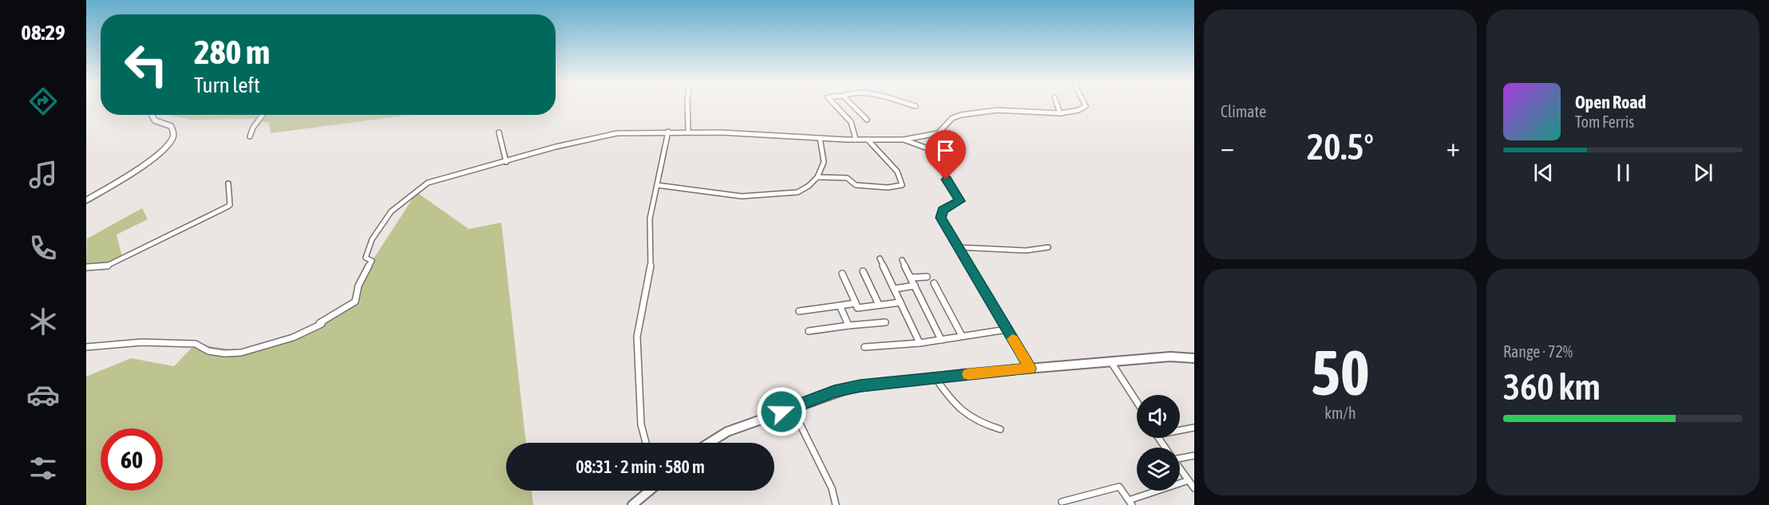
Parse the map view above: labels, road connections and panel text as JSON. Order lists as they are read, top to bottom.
{
  "page": {
    "tabs": "08:29",
    "tile": [
      "Climate",
      ["50", "km/h"],
      ["Range · 72%", "360 km"]
    ],
    "turn": ["280 m", "Turn left"],
    "song": ["Open Road", "Tom Ferris"],
    "heat": ["−", "20.5°", "+"],
    "limit": "60",
    "trip": "08:31 · 2 min · 580 m"
  }
}
